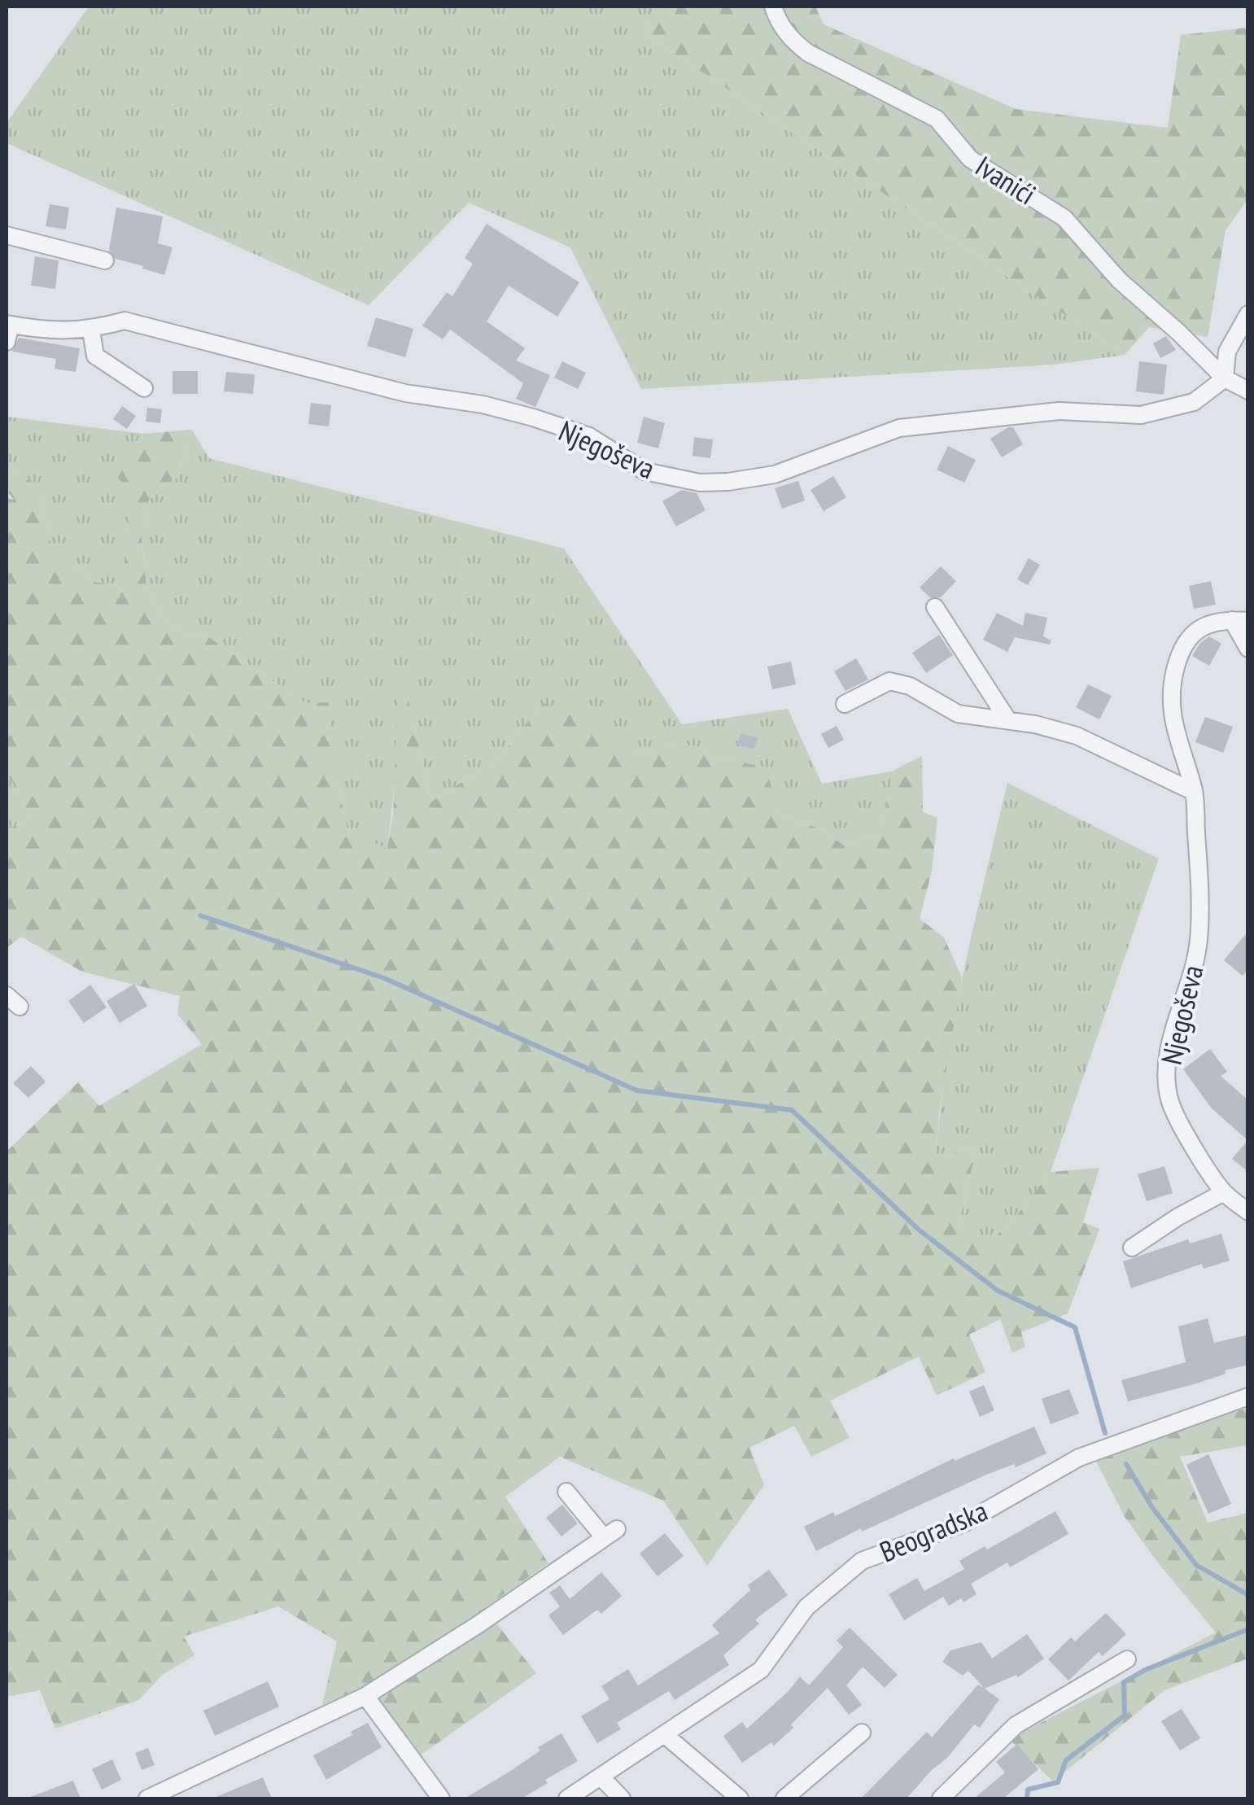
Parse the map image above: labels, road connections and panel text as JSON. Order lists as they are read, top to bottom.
{
  "streets": {
    "street": ["Ivanići", "Njegoševa", "Beogradska"]
  },
  "crossings": [
    ["Ivanići", "Njegoševa"]
  ]
}
